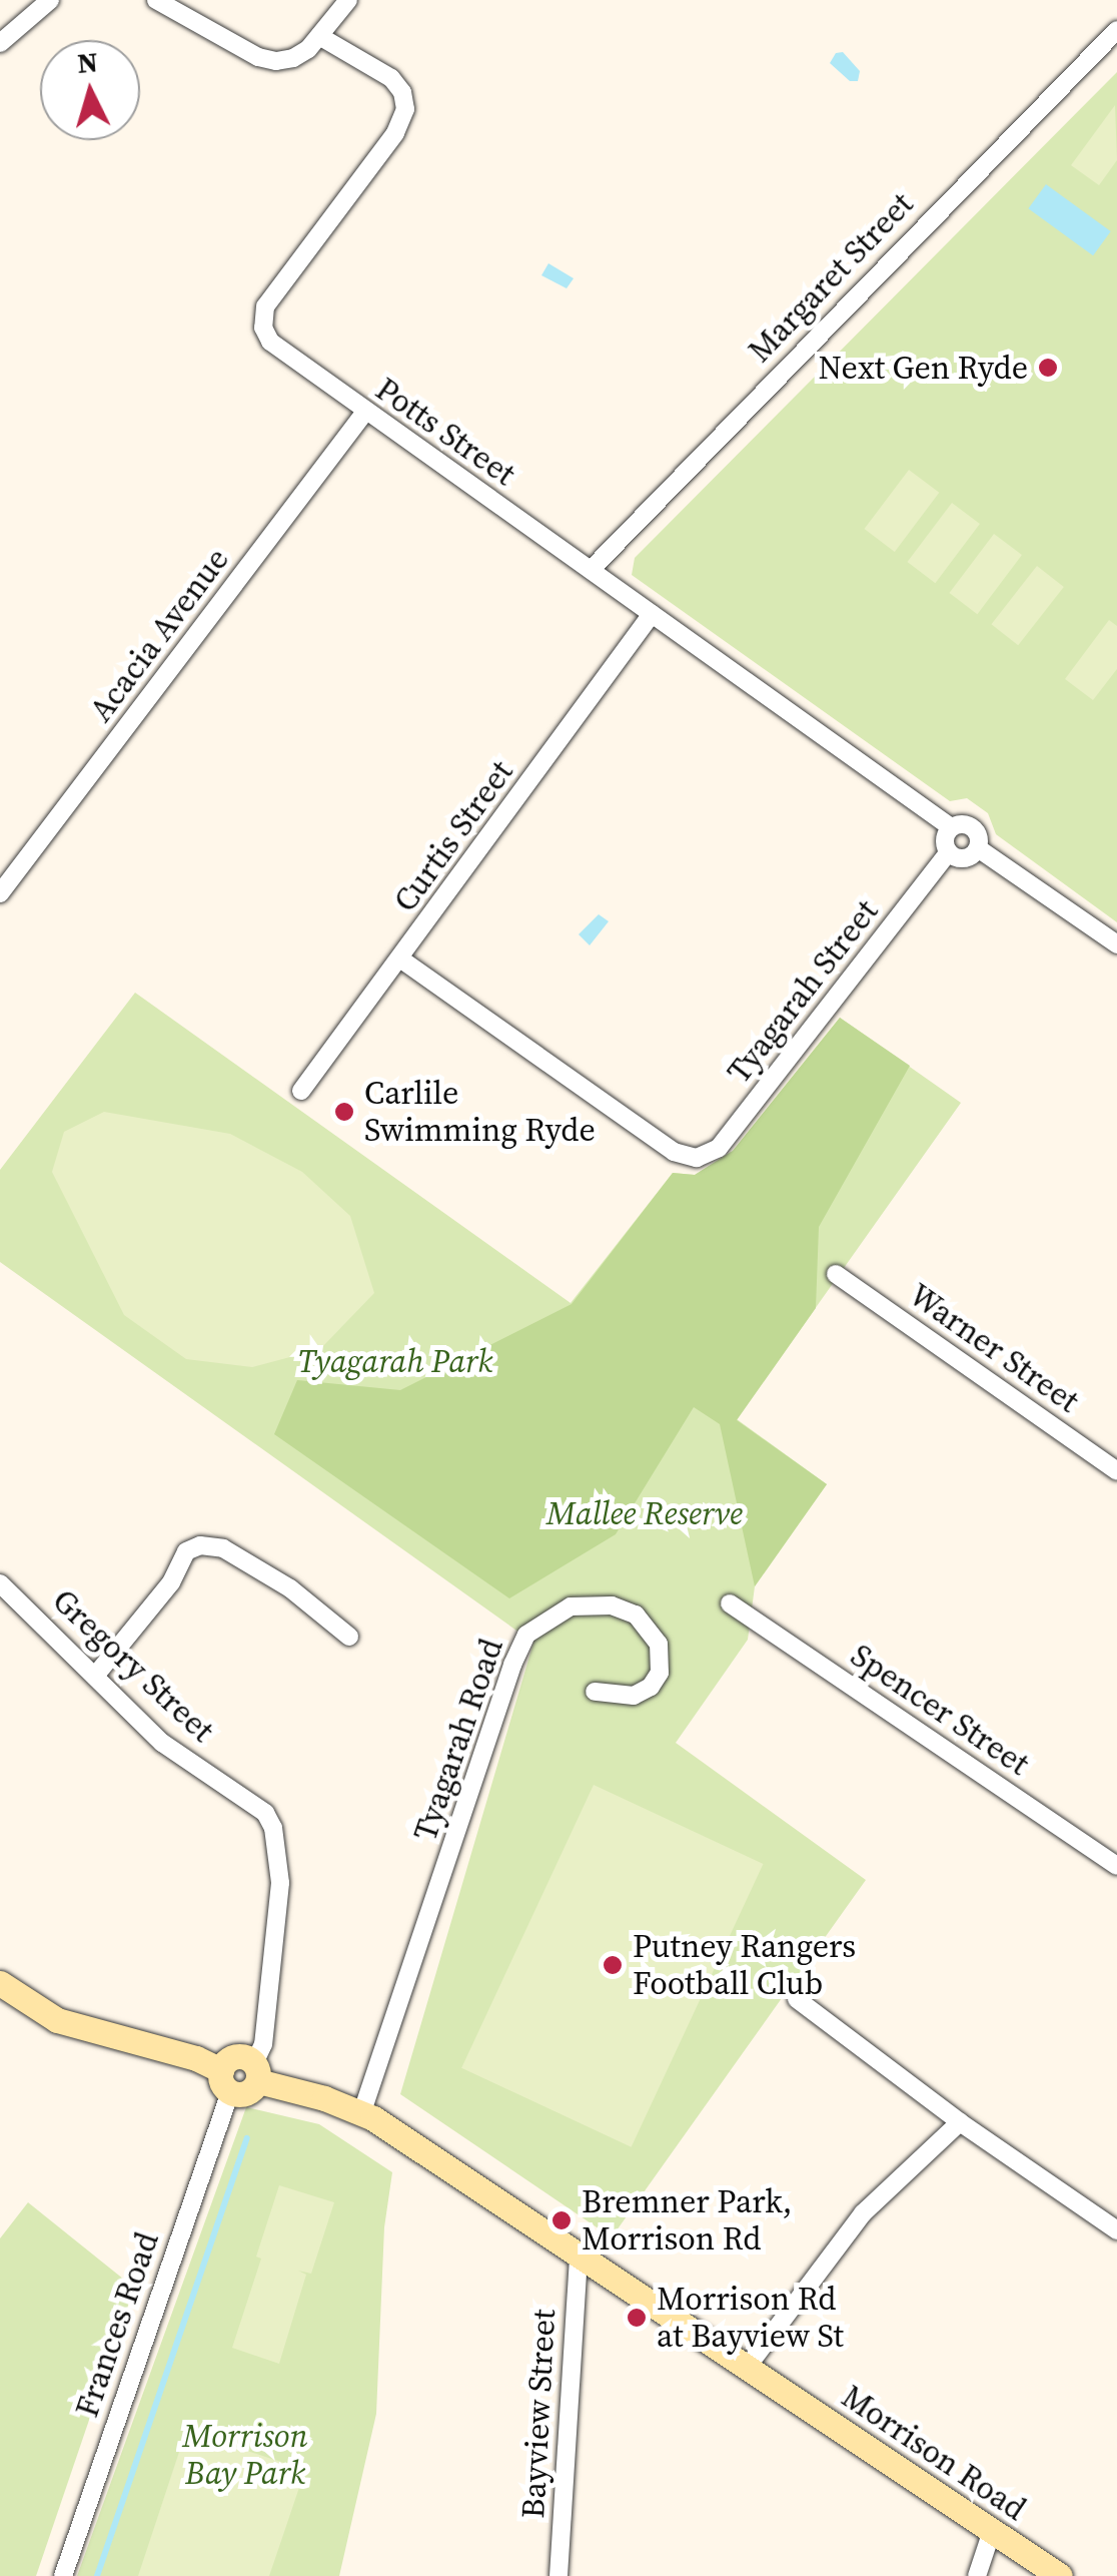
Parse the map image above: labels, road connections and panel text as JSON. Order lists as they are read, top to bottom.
{
  "streets": {
    "street": [
      "Margaret Street",
      "Potts Street",
      "Acacia Avenue",
      "Curtis Street",
      "Tyagarah Street",
      "Warner Street",
      "Gregory Street",
      "Spencer Street",
      "Tyagarah Road",
      "Frances Road",
      "Bayview Street",
      "Morrison Road"
    ]
  },
  "crossings": [
    ["Margaret Street", "Potts Street"],
    ["Potts Street", "Acacia Avenue"],
    ["Potts Street", "Curtis Street"],
    ["Potts Street", "Tyagarah Street"],
    ["Curtis Street", "Tyagarah Street"],
    ["Gregory Street", "Morrison Road"],
    ["Tyagarah Road", "Morrison Road"],
    ["Bayview Street", "Morrison Road"]
  ],
  "parks": ["Tyagarah Park", "Mallee Reserve", "Morrison Bay Park"],
  "places": [
    "Next Gen Ryde",
    "Carlile Swimming Ryde",
    "Putney Rangers Football Club",
    "Bremner Park, Morrison Rd",
    "Morrison Rd at Bayview St"
  ],
  "north": "top"
}
